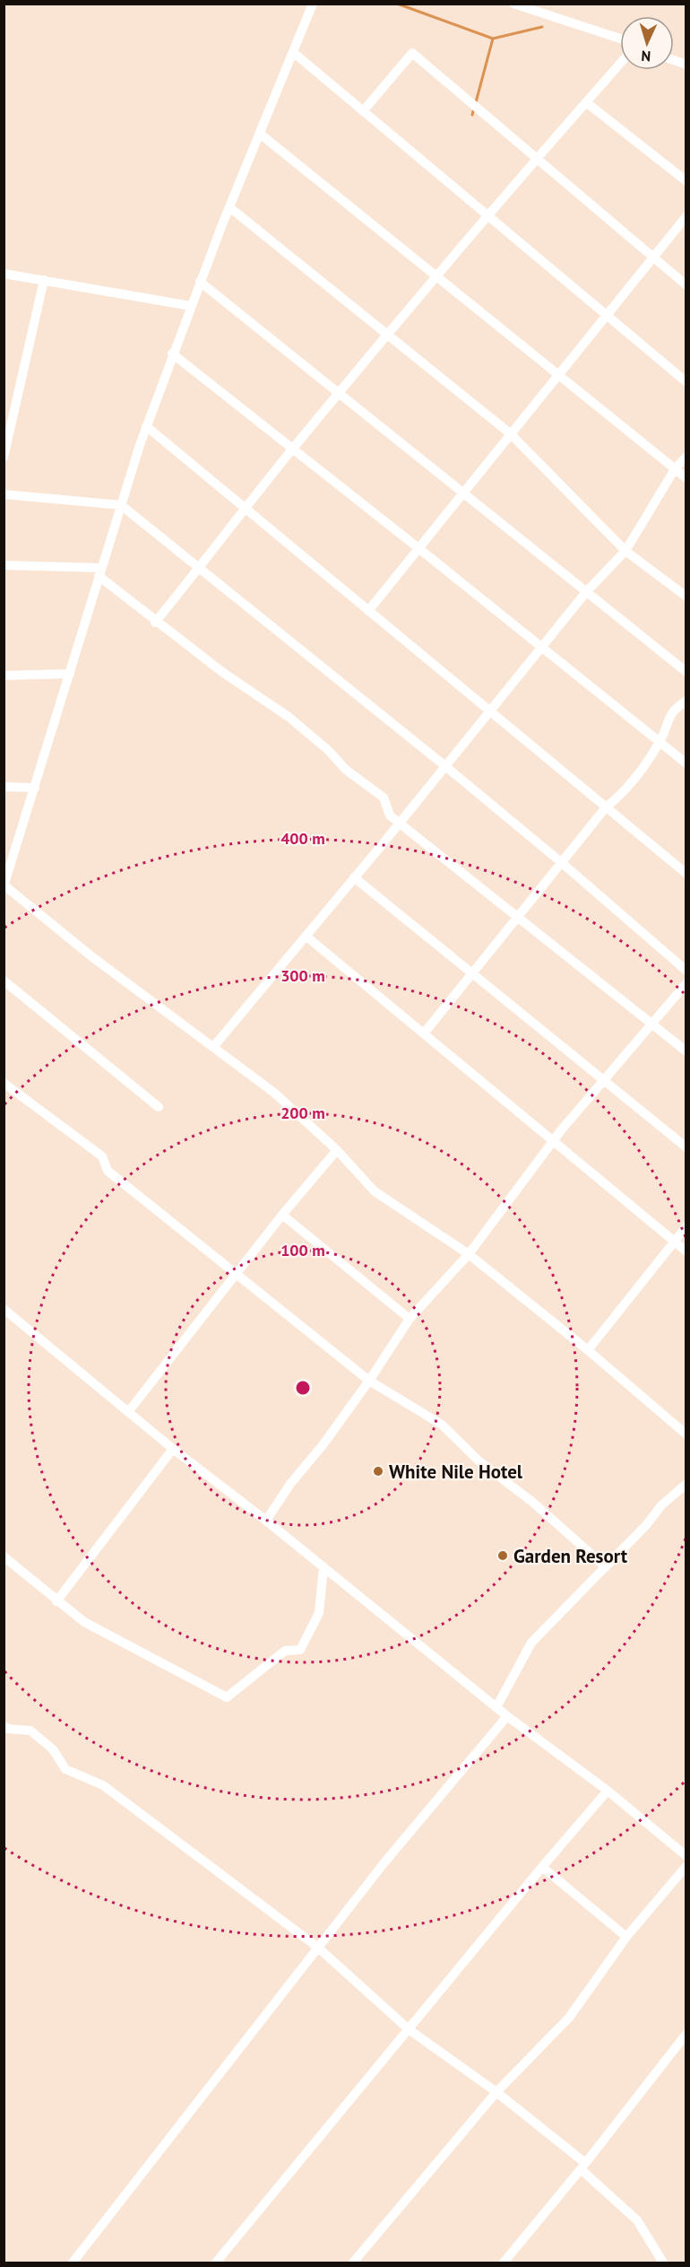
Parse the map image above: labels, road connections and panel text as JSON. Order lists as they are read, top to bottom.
{
  "places": ["White Nile Hotel", "Garden Resort"],
  "north": "bottom",
  "rings": [
    "400 m",
    "300 m",
    "200 m",
    "100 m"
  ]
}
